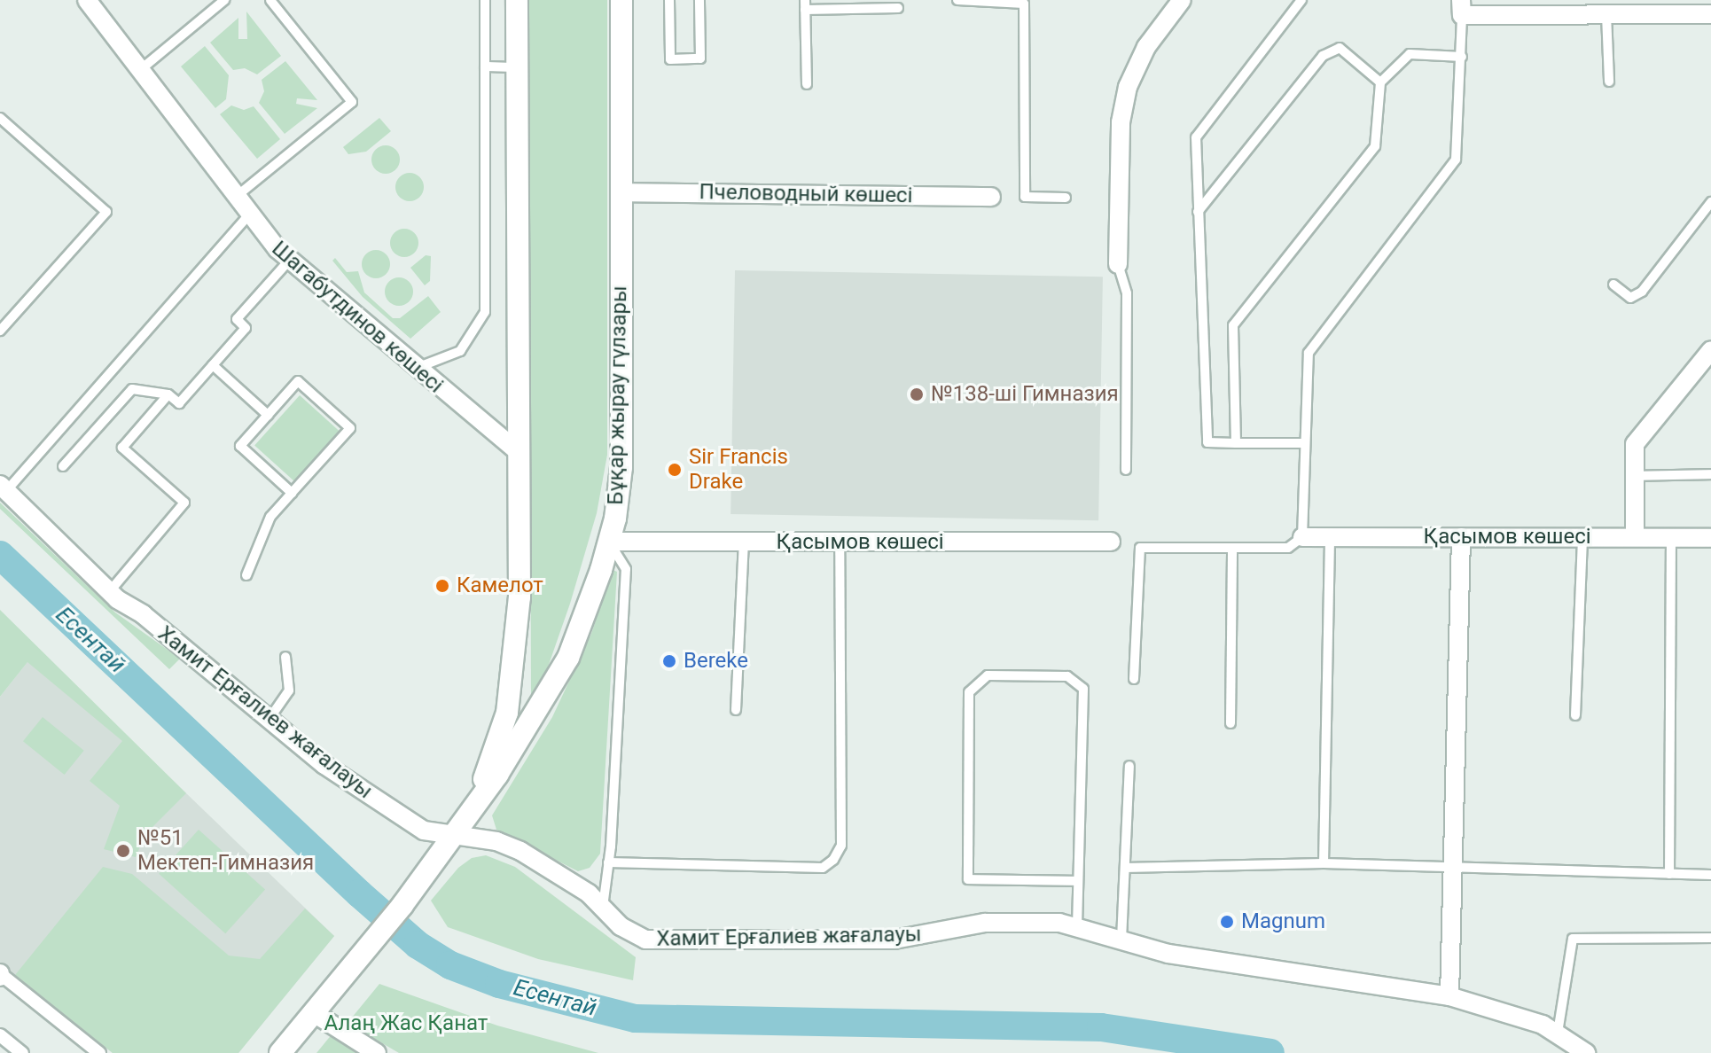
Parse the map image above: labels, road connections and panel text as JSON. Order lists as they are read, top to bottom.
{
  "streets": {
    "street": [
      "Пчеловодный көшесі",
      "Шагабутдинов көшесі",
      "Бұқар жырау гүлзары",
      "Қасымов көшесі",
      "Хамит Ерғалиев жағалауы"
    ]
  },
  "crossings": [
    ["Пчеловодный көшесі", "Бұқар жырау гүлзары"],
    ["Шагабутдинов көшесі", "Бұқар жырау гүлзары"],
    ["Бұқар жырау гүлзары", "Қасымов көшесі"],
    ["Бұқар жырау гүлзары", "Хамит Ерғалиев жағалауы"]
  ],
  "water": ["Есентай"],
  "parks": ["Алаң Жас Қанат"],
  "places": [
    "№138-ші Гимназия",
    "Sir Francis Drake",
    "Камелот",
    "Bereke",
    "№51 Мектеп-Гимназия",
    "Magnum"
  ]
}
